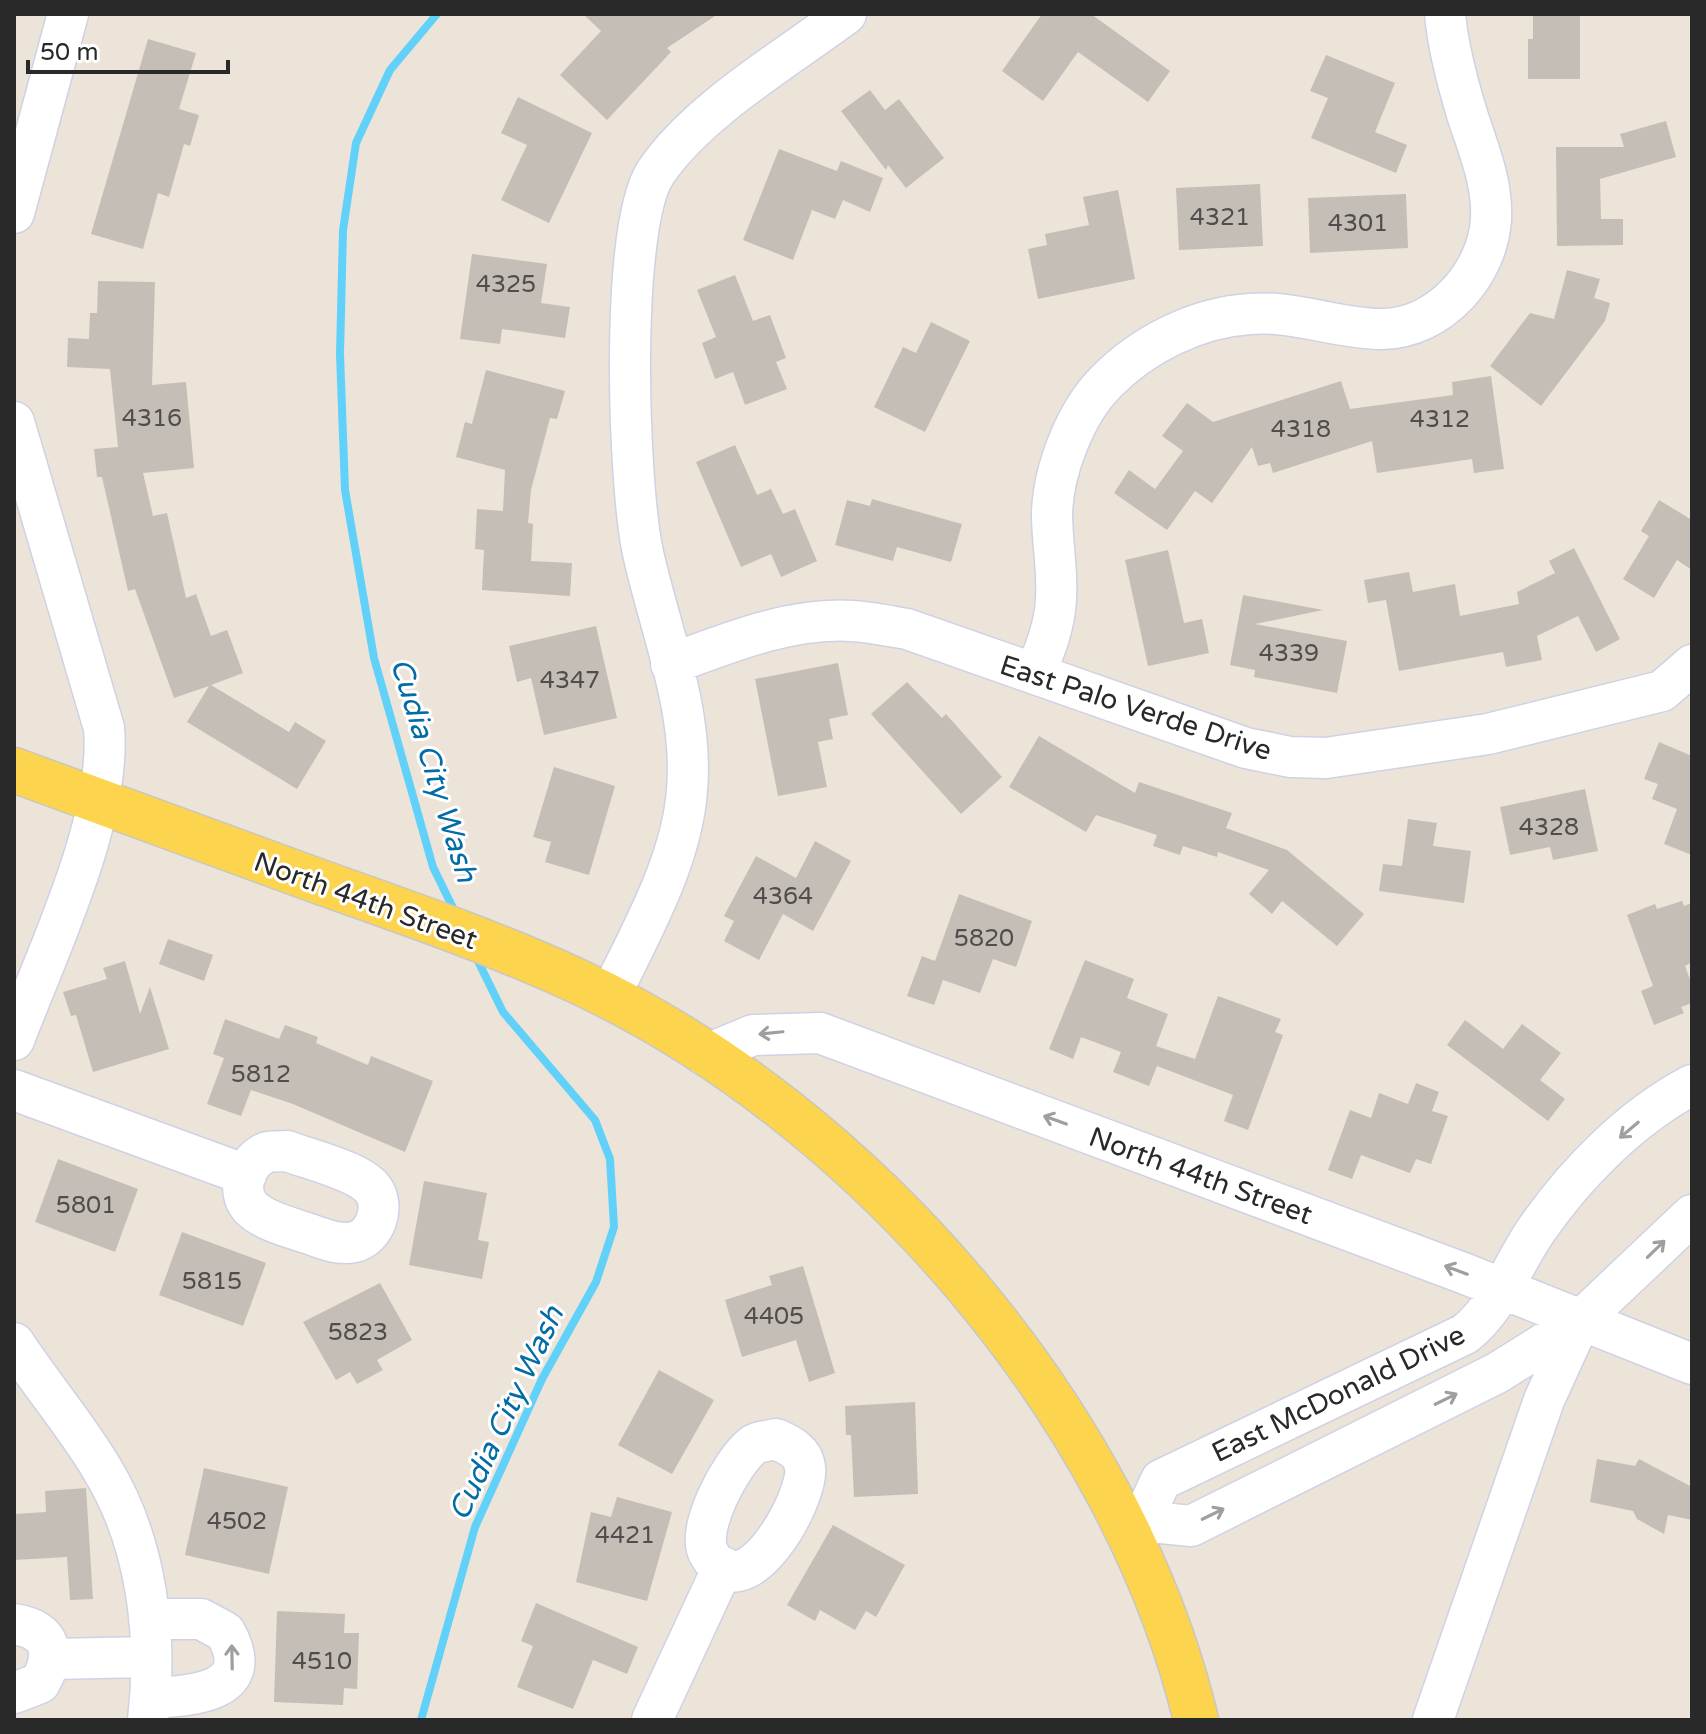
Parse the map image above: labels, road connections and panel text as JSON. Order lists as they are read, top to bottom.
{
  "streets": {
    "main road": ["North 44th Street"],
    "street": ["East Palo Verde Drive", "East McDonald Drive"]
  },
  "crossings": [
    ["North 44th Street", "East McDonald Drive"]
  ],
  "water": ["Cudia City Wash"],
  "house_numbers": [
    "4321",
    "4301",
    "4325",
    "4316",
    "4312",
    "4318",
    "4339",
    "4347",
    "4328",
    "4364",
    "5820",
    "5812",
    "5801",
    "5815",
    "4405",
    "5823",
    "4502",
    "4421",
    "4510"
  ],
  "scale_bar": "50 m"
}
